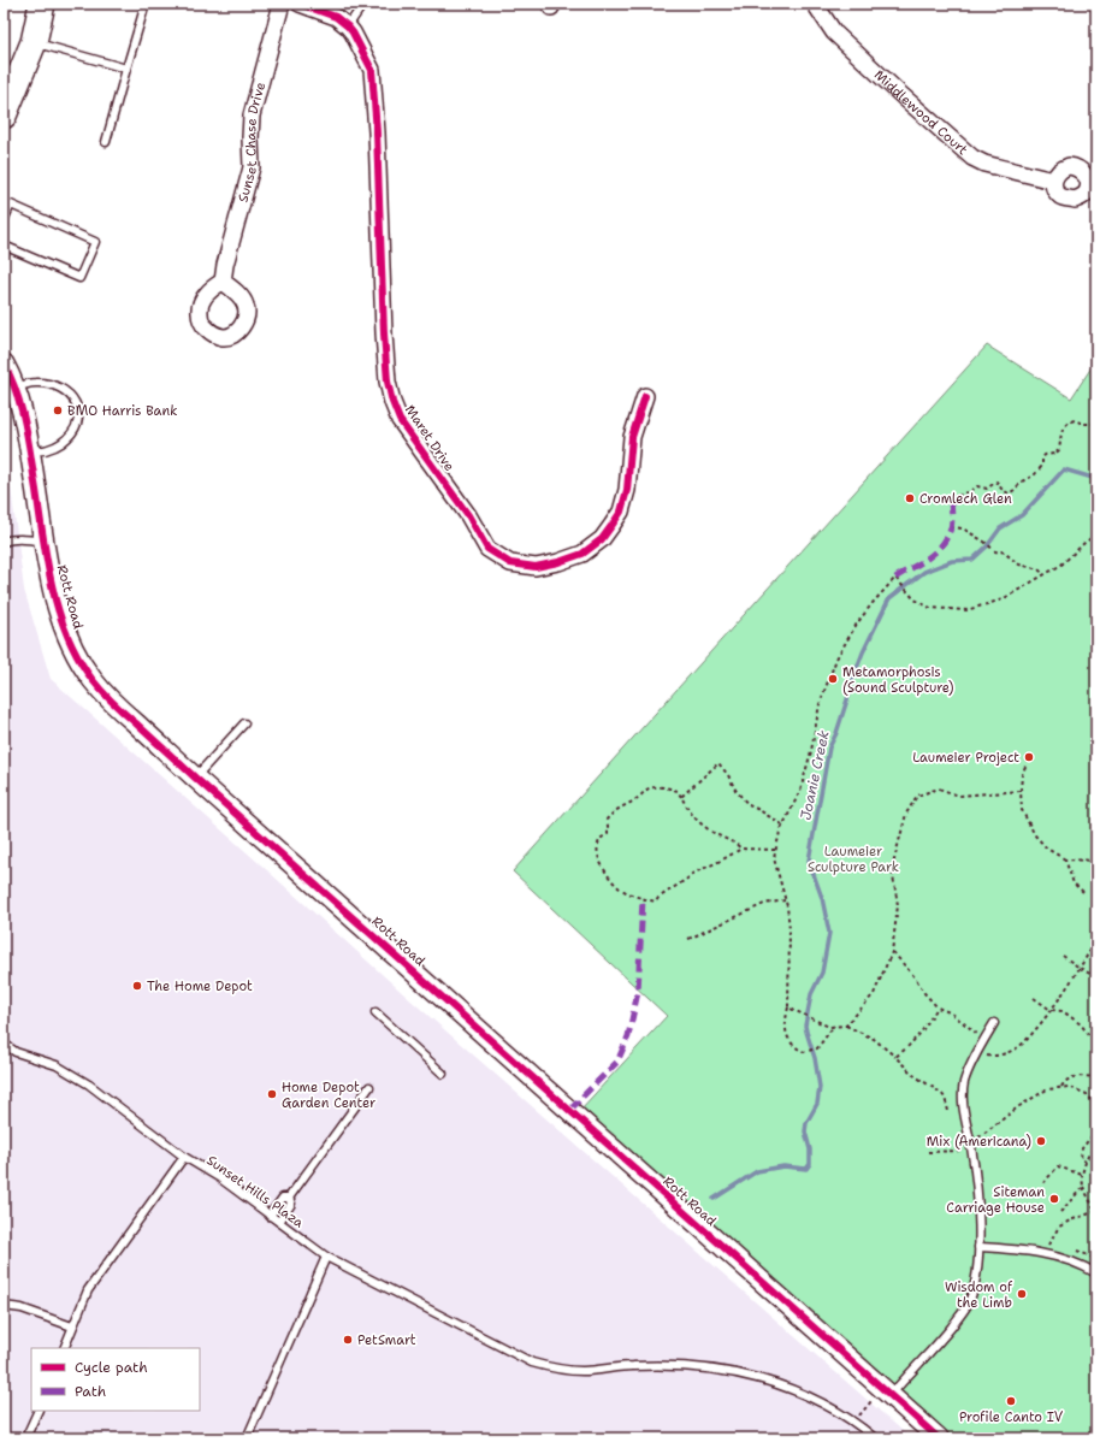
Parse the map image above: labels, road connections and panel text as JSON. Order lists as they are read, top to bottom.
{
  "streets": {
    "street": [
      "Middlewood Court",
      "Sunset Chase Drive",
      "Maret Drive",
      "Rott Road"
    ],
    "lane": ["Sunset Hills Plaza"]
  },
  "water": ["Joanie Creek"],
  "parks": ["Laumeier Sculpture Park"],
  "places": [
    "BMO Harris Bank",
    "Cromlech Glen",
    "Metamorphosis (Sound Sculpture)",
    "Laumeier Project",
    "The Home Depot",
    "Home Depot Garden Center",
    "Mix (Americana)",
    "Siteman Carriage House",
    "Wisdom of the Limb",
    "PetSmart",
    "Profile Canto IV"
  ],
  "legend": ["Cycle path", "Path"]
}
